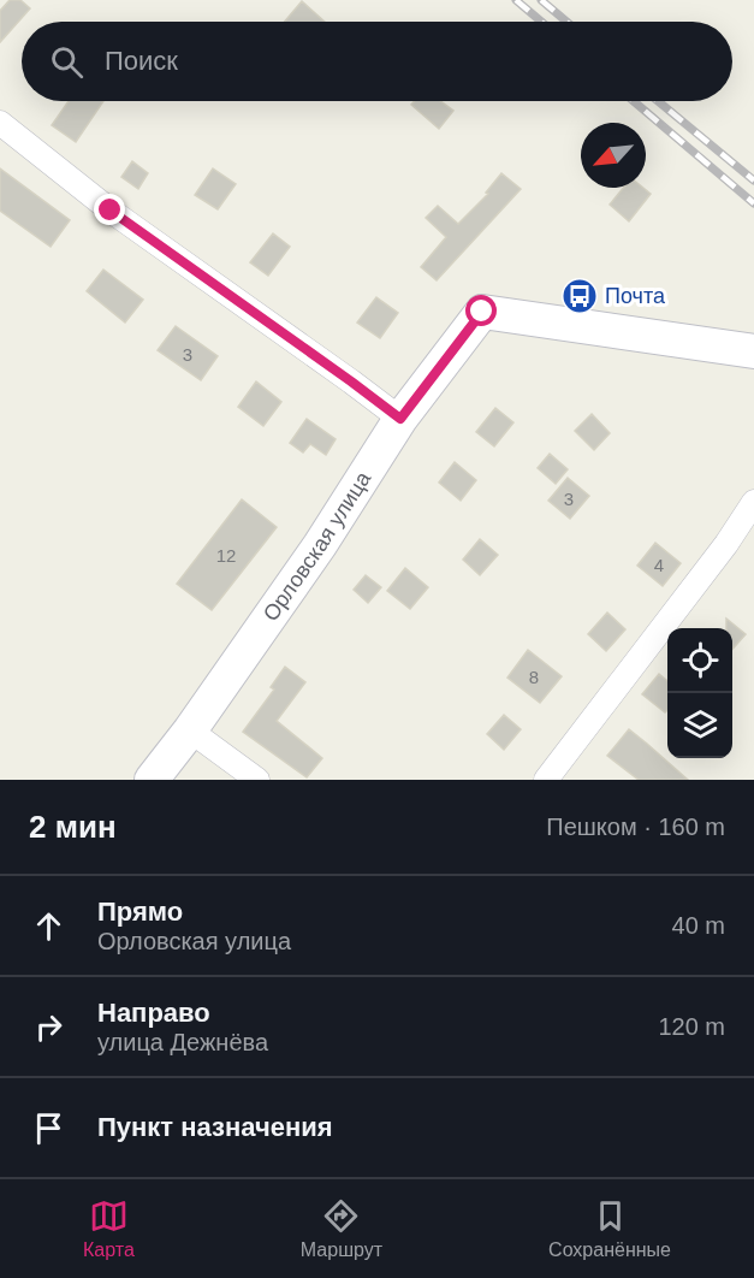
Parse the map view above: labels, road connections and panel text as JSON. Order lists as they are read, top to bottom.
{
  "streets": {
    "main road": ["Орловская улица"]
  },
  "places": {
    "bus stop": ["Почта"]
  },
  "house_numbers": [
    "3",
    "3",
    "12",
    "4",
    "8"
  ],
  "north": "bottom left",
  "page": {
    "search": "Поиск",
    "heading": ["2 мин", "Пешком · 160 m"],
    "list": [
      ["Прямо", "Орловская улица", "40 m"],
      ["Направо", "улица Дежнёва", "120 m"],
      "Пункт назначения"
    ],
    "nav": ["Карта", "Маршрут", "Сохранённые"]
  }
}
